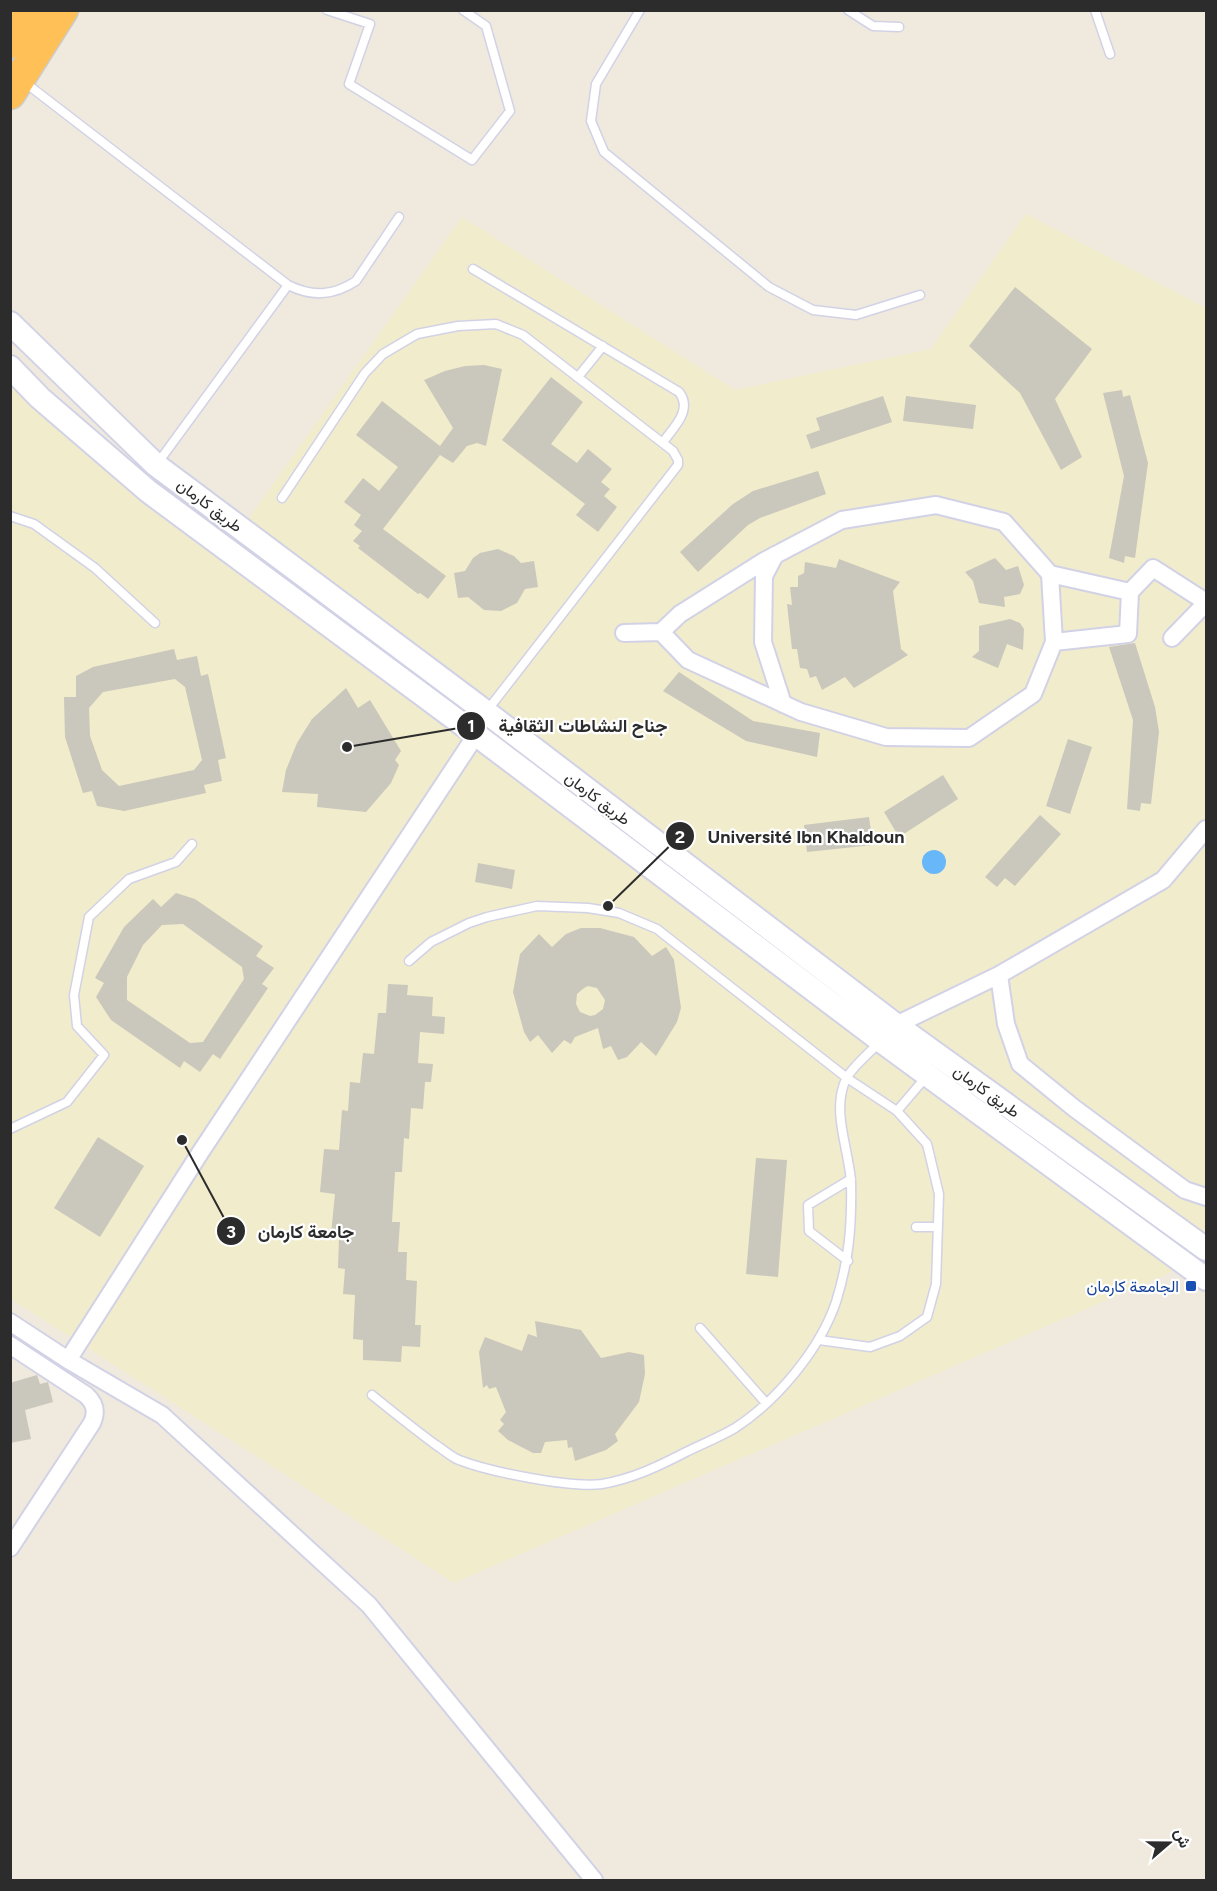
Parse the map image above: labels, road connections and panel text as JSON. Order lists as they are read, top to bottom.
{
  "streets": {
    "street": ["طريق كارمان"]
  },
  "places": {
    "other": ["جناح النشاطات الثقافية", "Université Ibn Khaldoun", "جامعة كارمان"],
    "transit": ["الجامعة كارمان"]
  },
  "north": "right"
}
